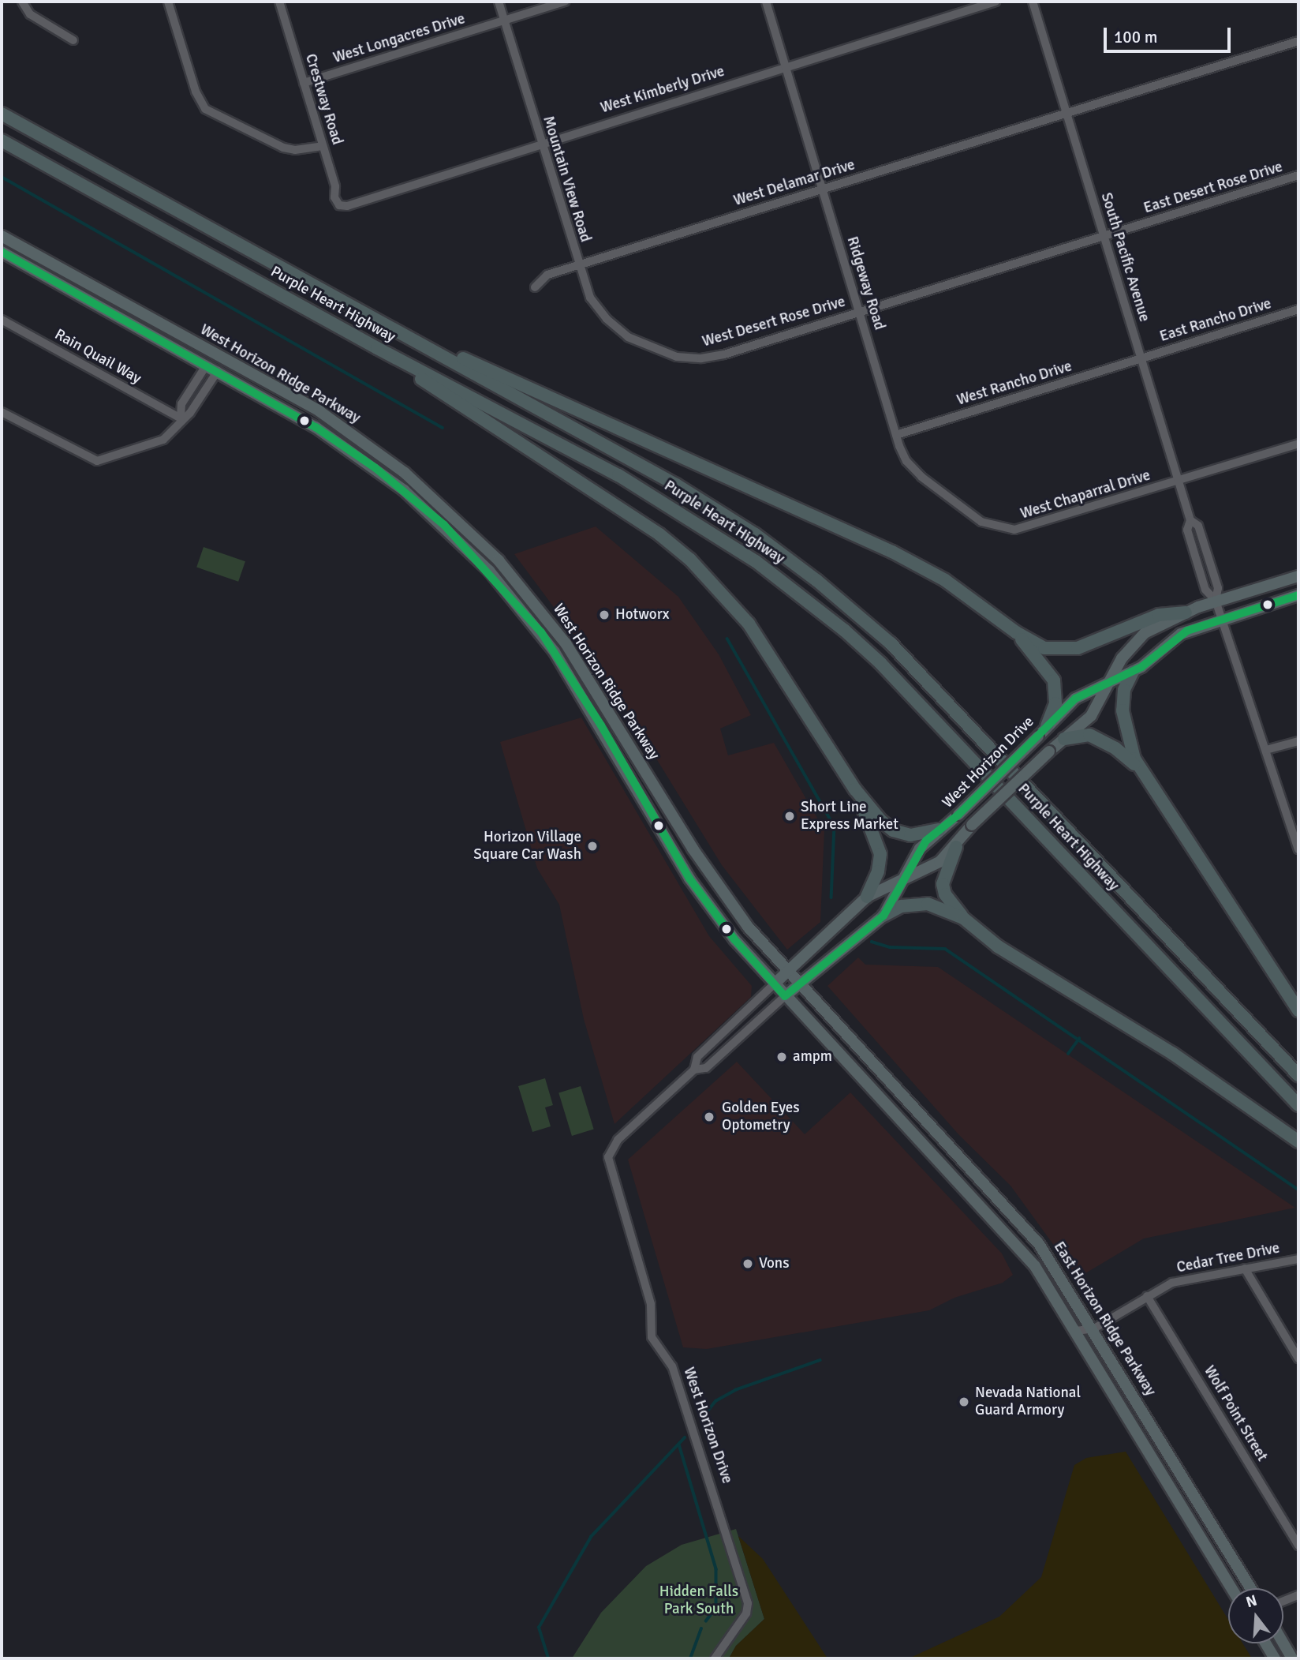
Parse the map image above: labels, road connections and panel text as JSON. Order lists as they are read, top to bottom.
{
  "streets": {
    "highway": ["Purple Heart Highway"],
    "main road": ["West Horizon Ridge Parkway", "West Horizon Drive", "East Horizon Ridge Parkway"],
    "street": [
      "West Longacres Drive",
      "West Kimberly Drive",
      "Crestway Road",
      "Mountain View Road",
      "West Delamar Drive",
      "East Desert Rose Drive",
      "South Pacific Avenue",
      "Ridgeway Road",
      "East Rancho Drive",
      "West Desert Rose Drive",
      "Rain Quail Way",
      "West Rancho Drive",
      "West Chaparral Drive",
      "Cedar Tree Drive",
      "Wolf Point Street"
    ]
  },
  "crossings": [
    ["West Longacres Drive", "Crestway Road"],
    ["West Longacres Drive", "Mountain View Road"],
    ["West Kimberly Drive", "Crestway Road"],
    ["West Kimberly Drive", "Mountain View Road"],
    ["West Kimberly Drive", "Ridgeway Road"],
    ["Mountain View Road", "West Delamar Drive"],
    ["Mountain View Road", "West Desert Rose Drive"],
    ["West Delamar Drive", "South Pacific Avenue"],
    ["West Delamar Drive", "Ridgeway Road"],
    ["East Desert Rose Drive", "South Pacific Avenue"],
    ["East Desert Rose Drive", "West Desert Rose Drive"],
    ["South Pacific Avenue", "East Rancho Drive"],
    ["South Pacific Avenue", "West Desert Rose Drive"],
    ["South Pacific Avenue", "West Rancho Drive"],
    ["South Pacific Avenue", "West Chaparral Drive"],
    ["South Pacific Avenue", "West Horizon Drive"],
    ["Ridgeway Road", "West Desert Rose Drive"],
    ["Ridgeway Road", "West Rancho Drive"],
    ["Ridgeway Road", "West Chaparral Drive"],
    ["East Rancho Drive", "West Rancho Drive"],
    ["West Horizon Ridge Parkway", "West Horizon Drive"],
    ["West Horizon Ridge Parkway", "East Horizon Ridge Parkway"],
    ["West Horizon Drive", "East Horizon Ridge Parkway"],
    ["Cedar Tree Drive", "East Horizon Ridge Parkway"],
    ["Cedar Tree Drive", "Wolf Point Street"]
  ],
  "parks": ["Hidden Falls Park South"],
  "places": [
    "Hotworx",
    "Short Line Express Market",
    "Horizon Village Square Car Wash",
    "ampm",
    "Golden Eyes Optometry",
    "Vons",
    "Nevada National Guard Armory"
  ],
  "scale_bar": "100 m",
  "north": "top"
}
